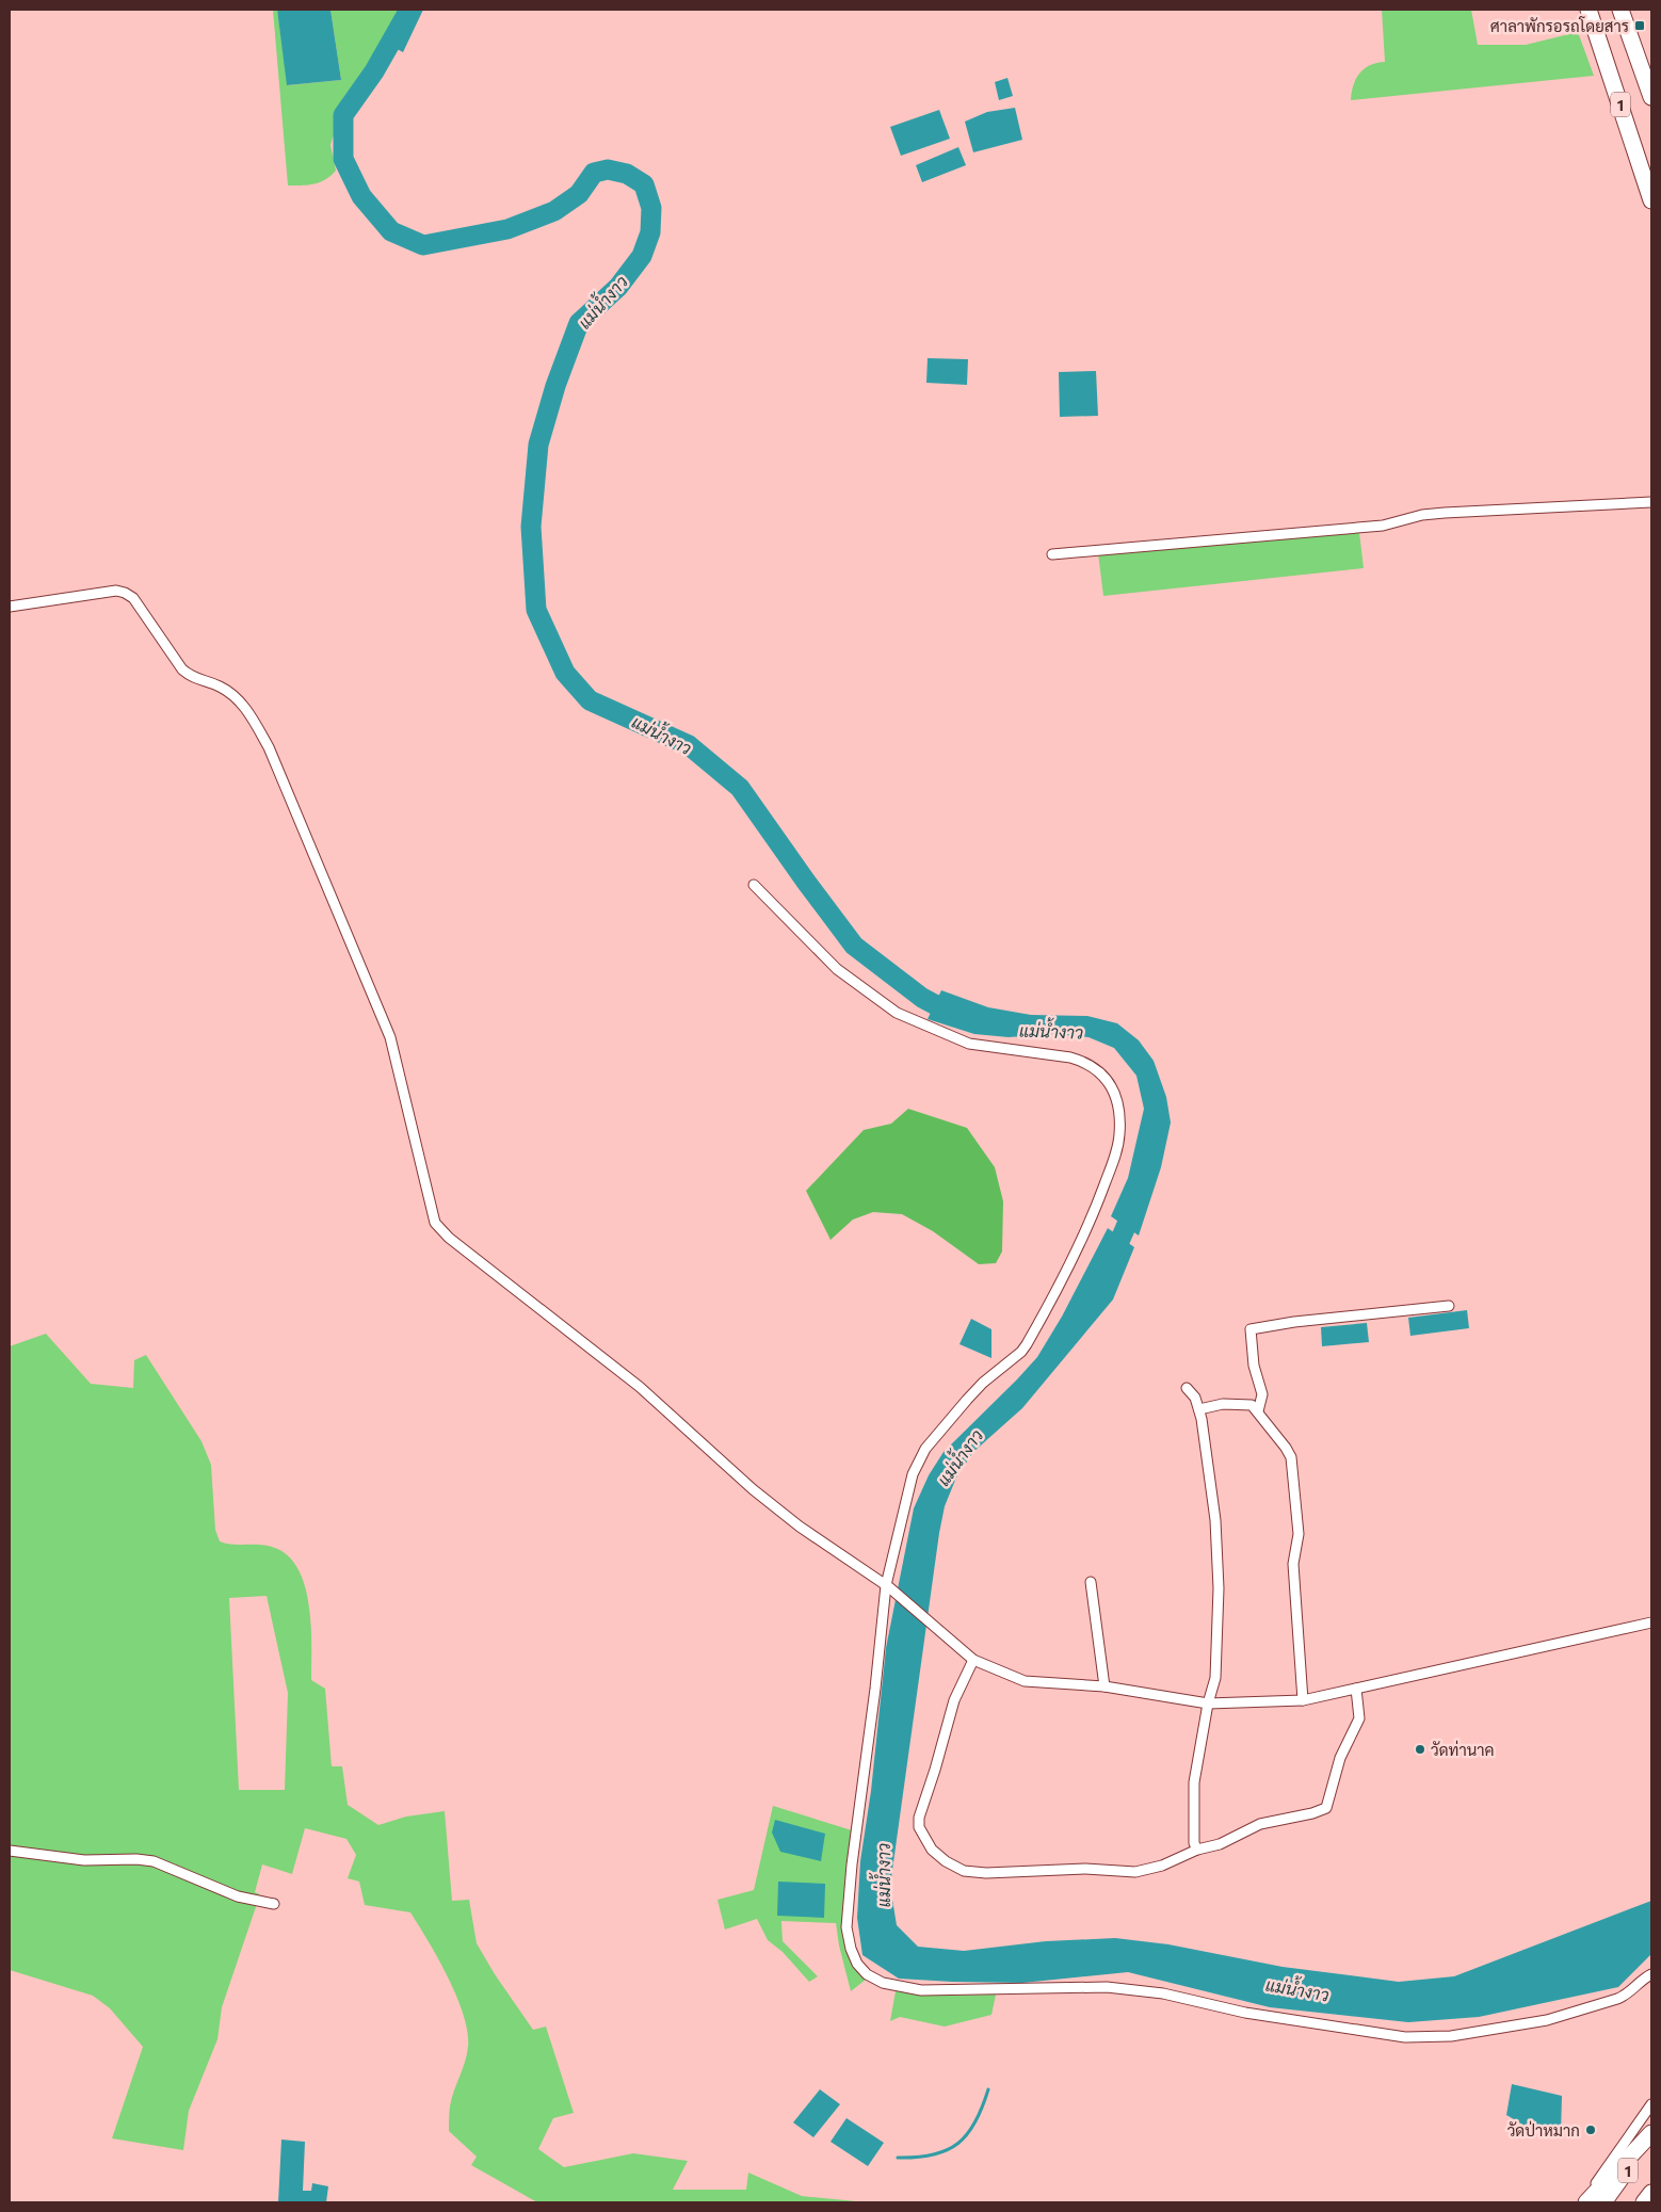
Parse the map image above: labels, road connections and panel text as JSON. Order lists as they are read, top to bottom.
{
  "streets": {
    "highway": ["1"]
  },
  "water": ["แม่น้ำงาว"],
  "places": {
    "transit": ["ศาลาพักรอรถโดยสาร"],
    "other": ["วัดท่านาค", "วัดป่าหมาก"]
  }
}
